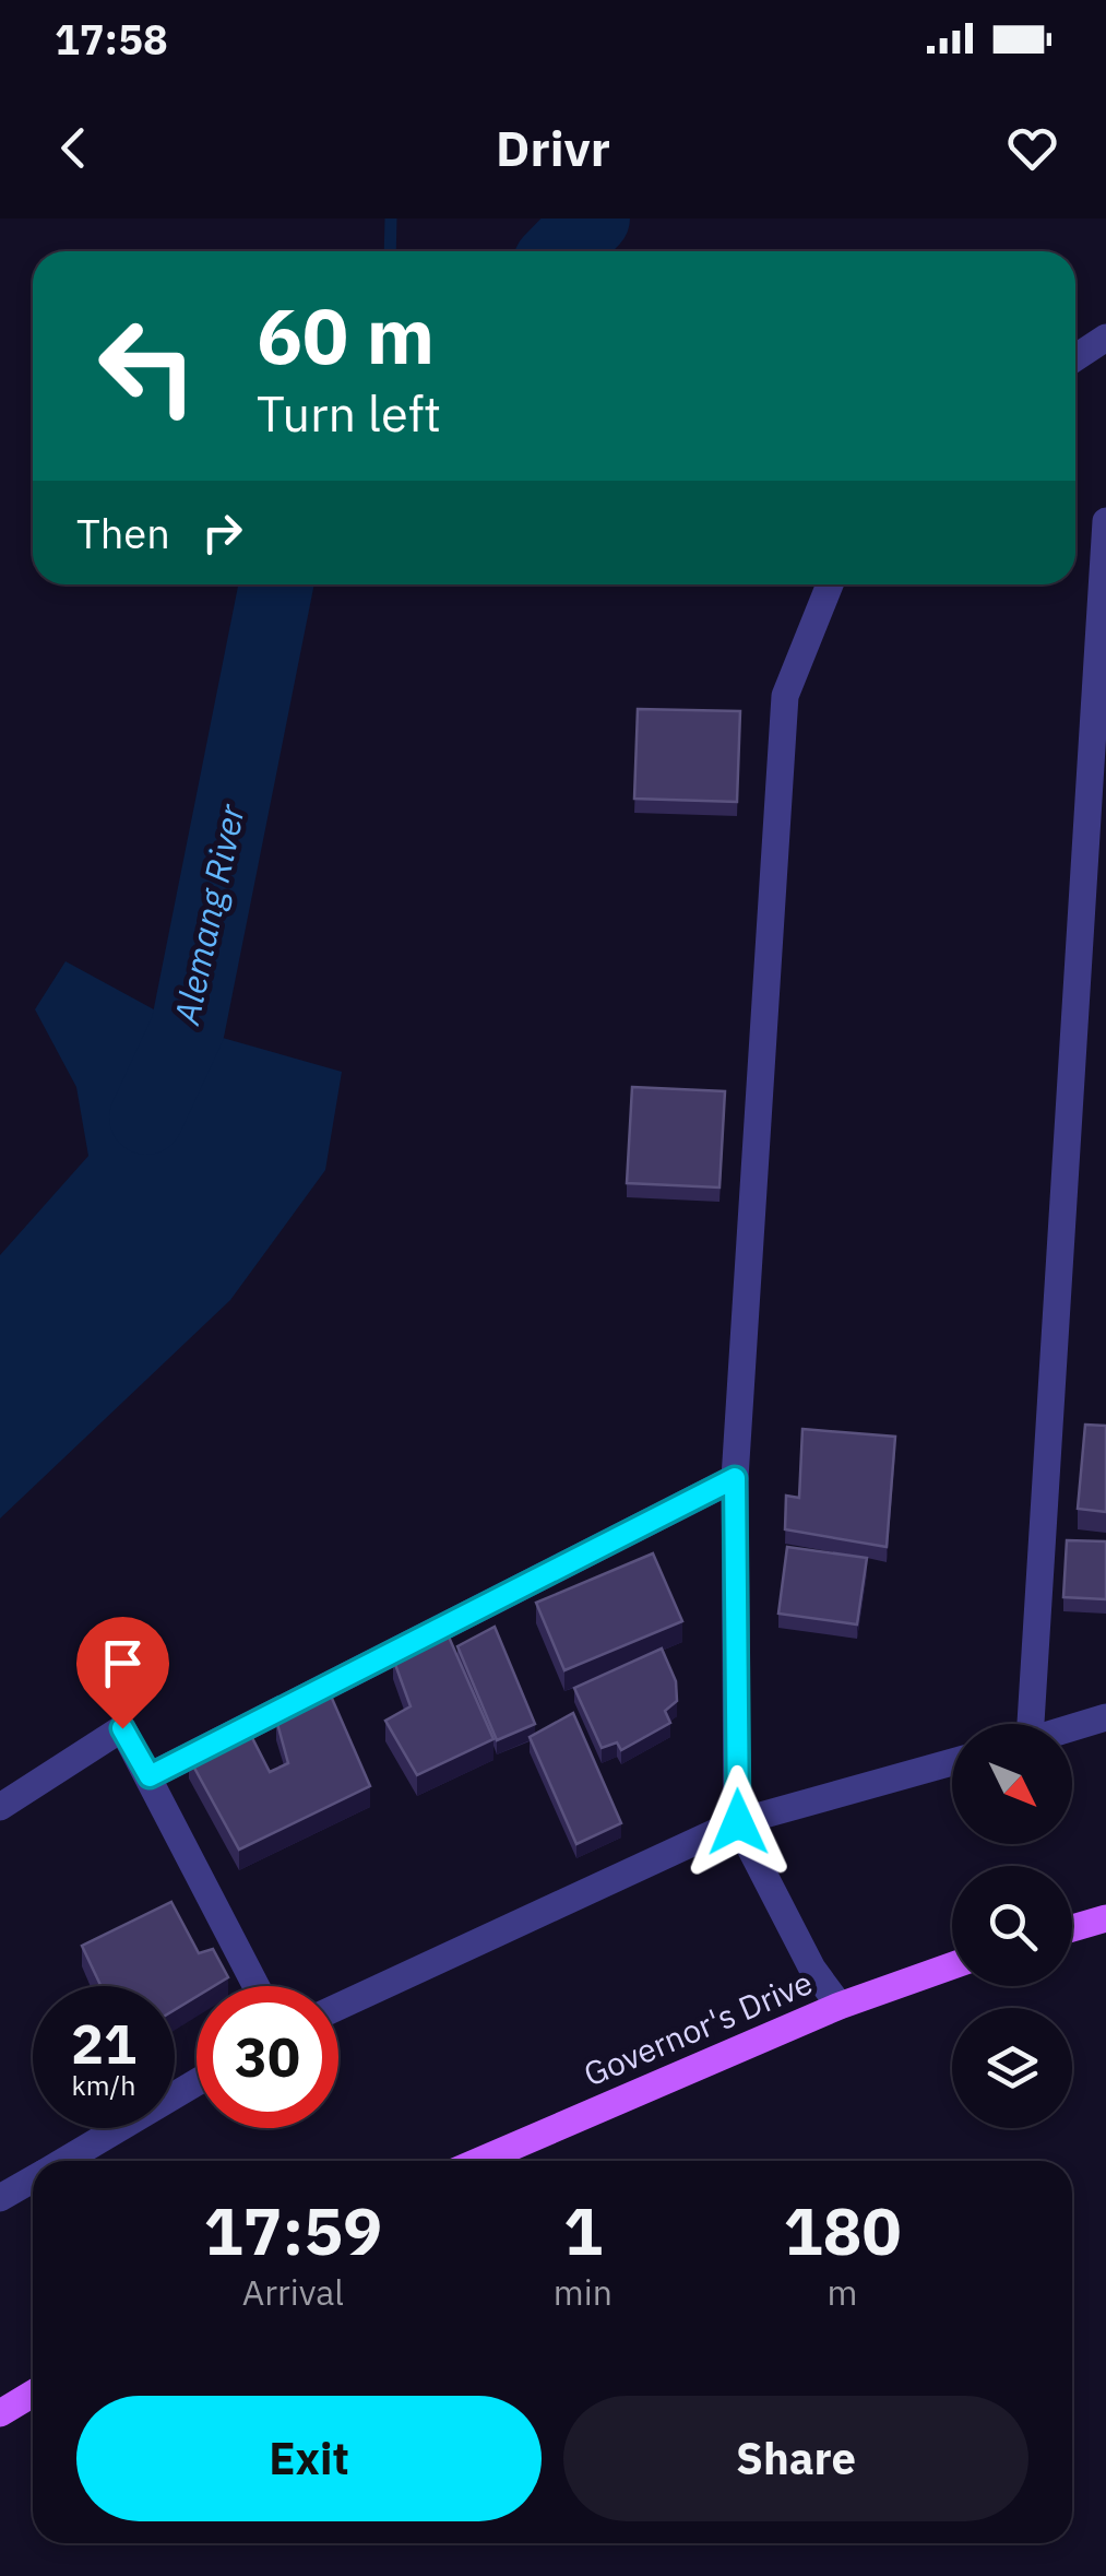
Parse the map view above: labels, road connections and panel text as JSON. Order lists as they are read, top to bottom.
{
  "streets": {
    "main road": ["Governor's Drive"]
  },
  "water": ["Alemang River"],
  "north": "bottom right",
  "page": {
    "status": "17:58",
    "header": "Drivr",
    "turn": ["60 m", "Turn left"],
    "then": "Then",
    "speed": "21 km/h",
    "limit": "30",
    "eta": [
      "17:59",
      "Arrival",
      "1",
      "min",
      "180",
      "m"
    ],
    "buttons": ["Exit", "Share"]
  }
}
